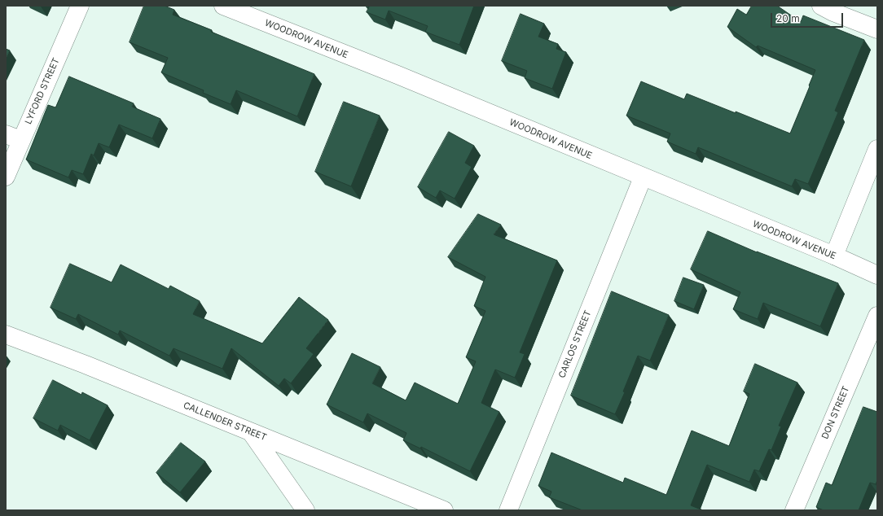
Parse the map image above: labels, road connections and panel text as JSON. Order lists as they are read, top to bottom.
{
  "streets": {
    "street": [
      "WOODROW AVENUE",
      "LYFORD STREET",
      "CARLOS STREET",
      "DON STREET",
      "CALLENDER STREET"
    ]
  },
  "crossings": [
    ["WOODROW AVENUE", "CARLOS STREET"]
  ],
  "scale_bar": "20 m"
}
